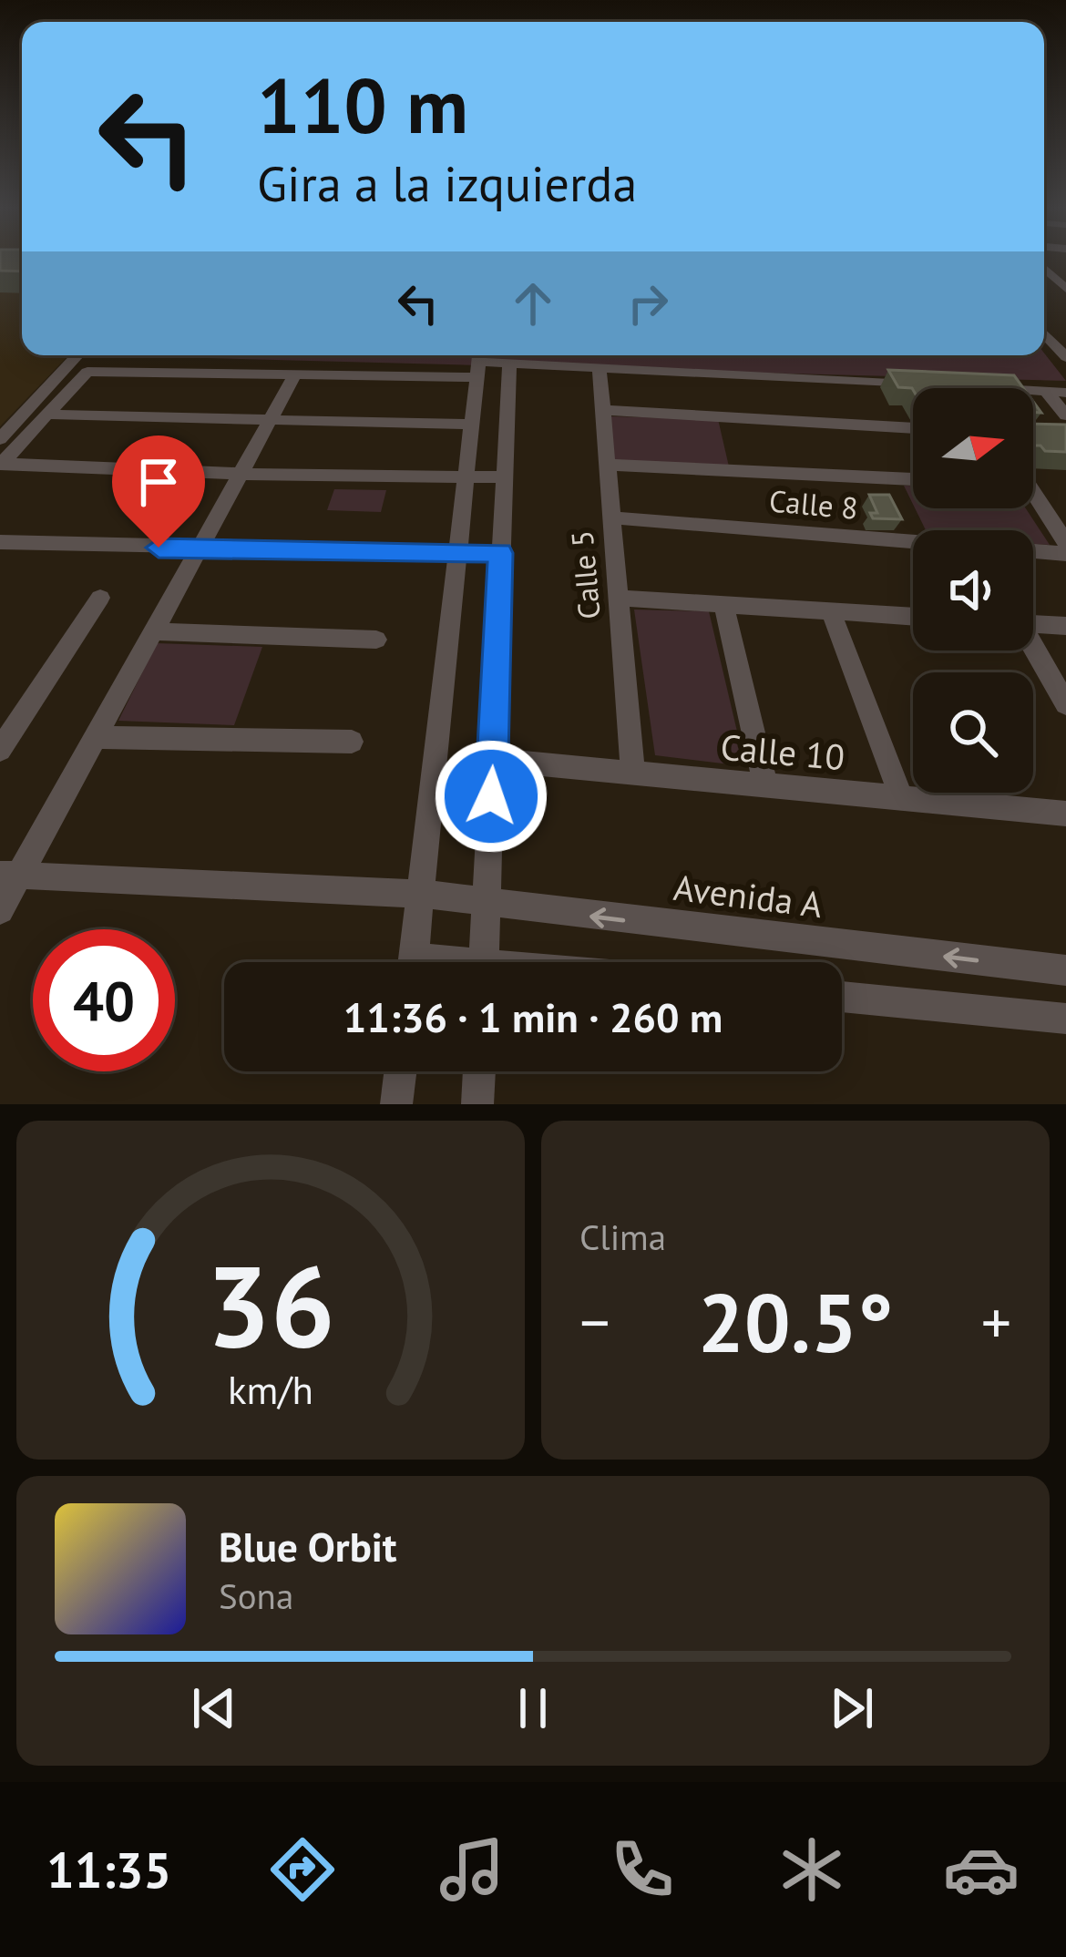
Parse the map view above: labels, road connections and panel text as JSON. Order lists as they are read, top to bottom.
{
  "streets": {
    "street": [
      "Calle 8",
      "Calle 5",
      "Calle 10",
      "Avenida A"
    ]
  },
  "crossings": [
    ["Calle 8", "Calle 5"],
    ["Calle 5", "Calle 10"]
  ],
  "north": "right",
  "page": {
    "turn": ["110 m", "Gira a la izquierda"],
    "limit": "40",
    "trip": "11:36 · 1 min · 260 m",
    "tile": "Clima",
    "heat": ["−", "20.5°", "+"],
    "song": ["Blue Orbit", "Sona"],
    "tabs": "11:35",
    "gauge": ["36", "km/h"]
  }
}
